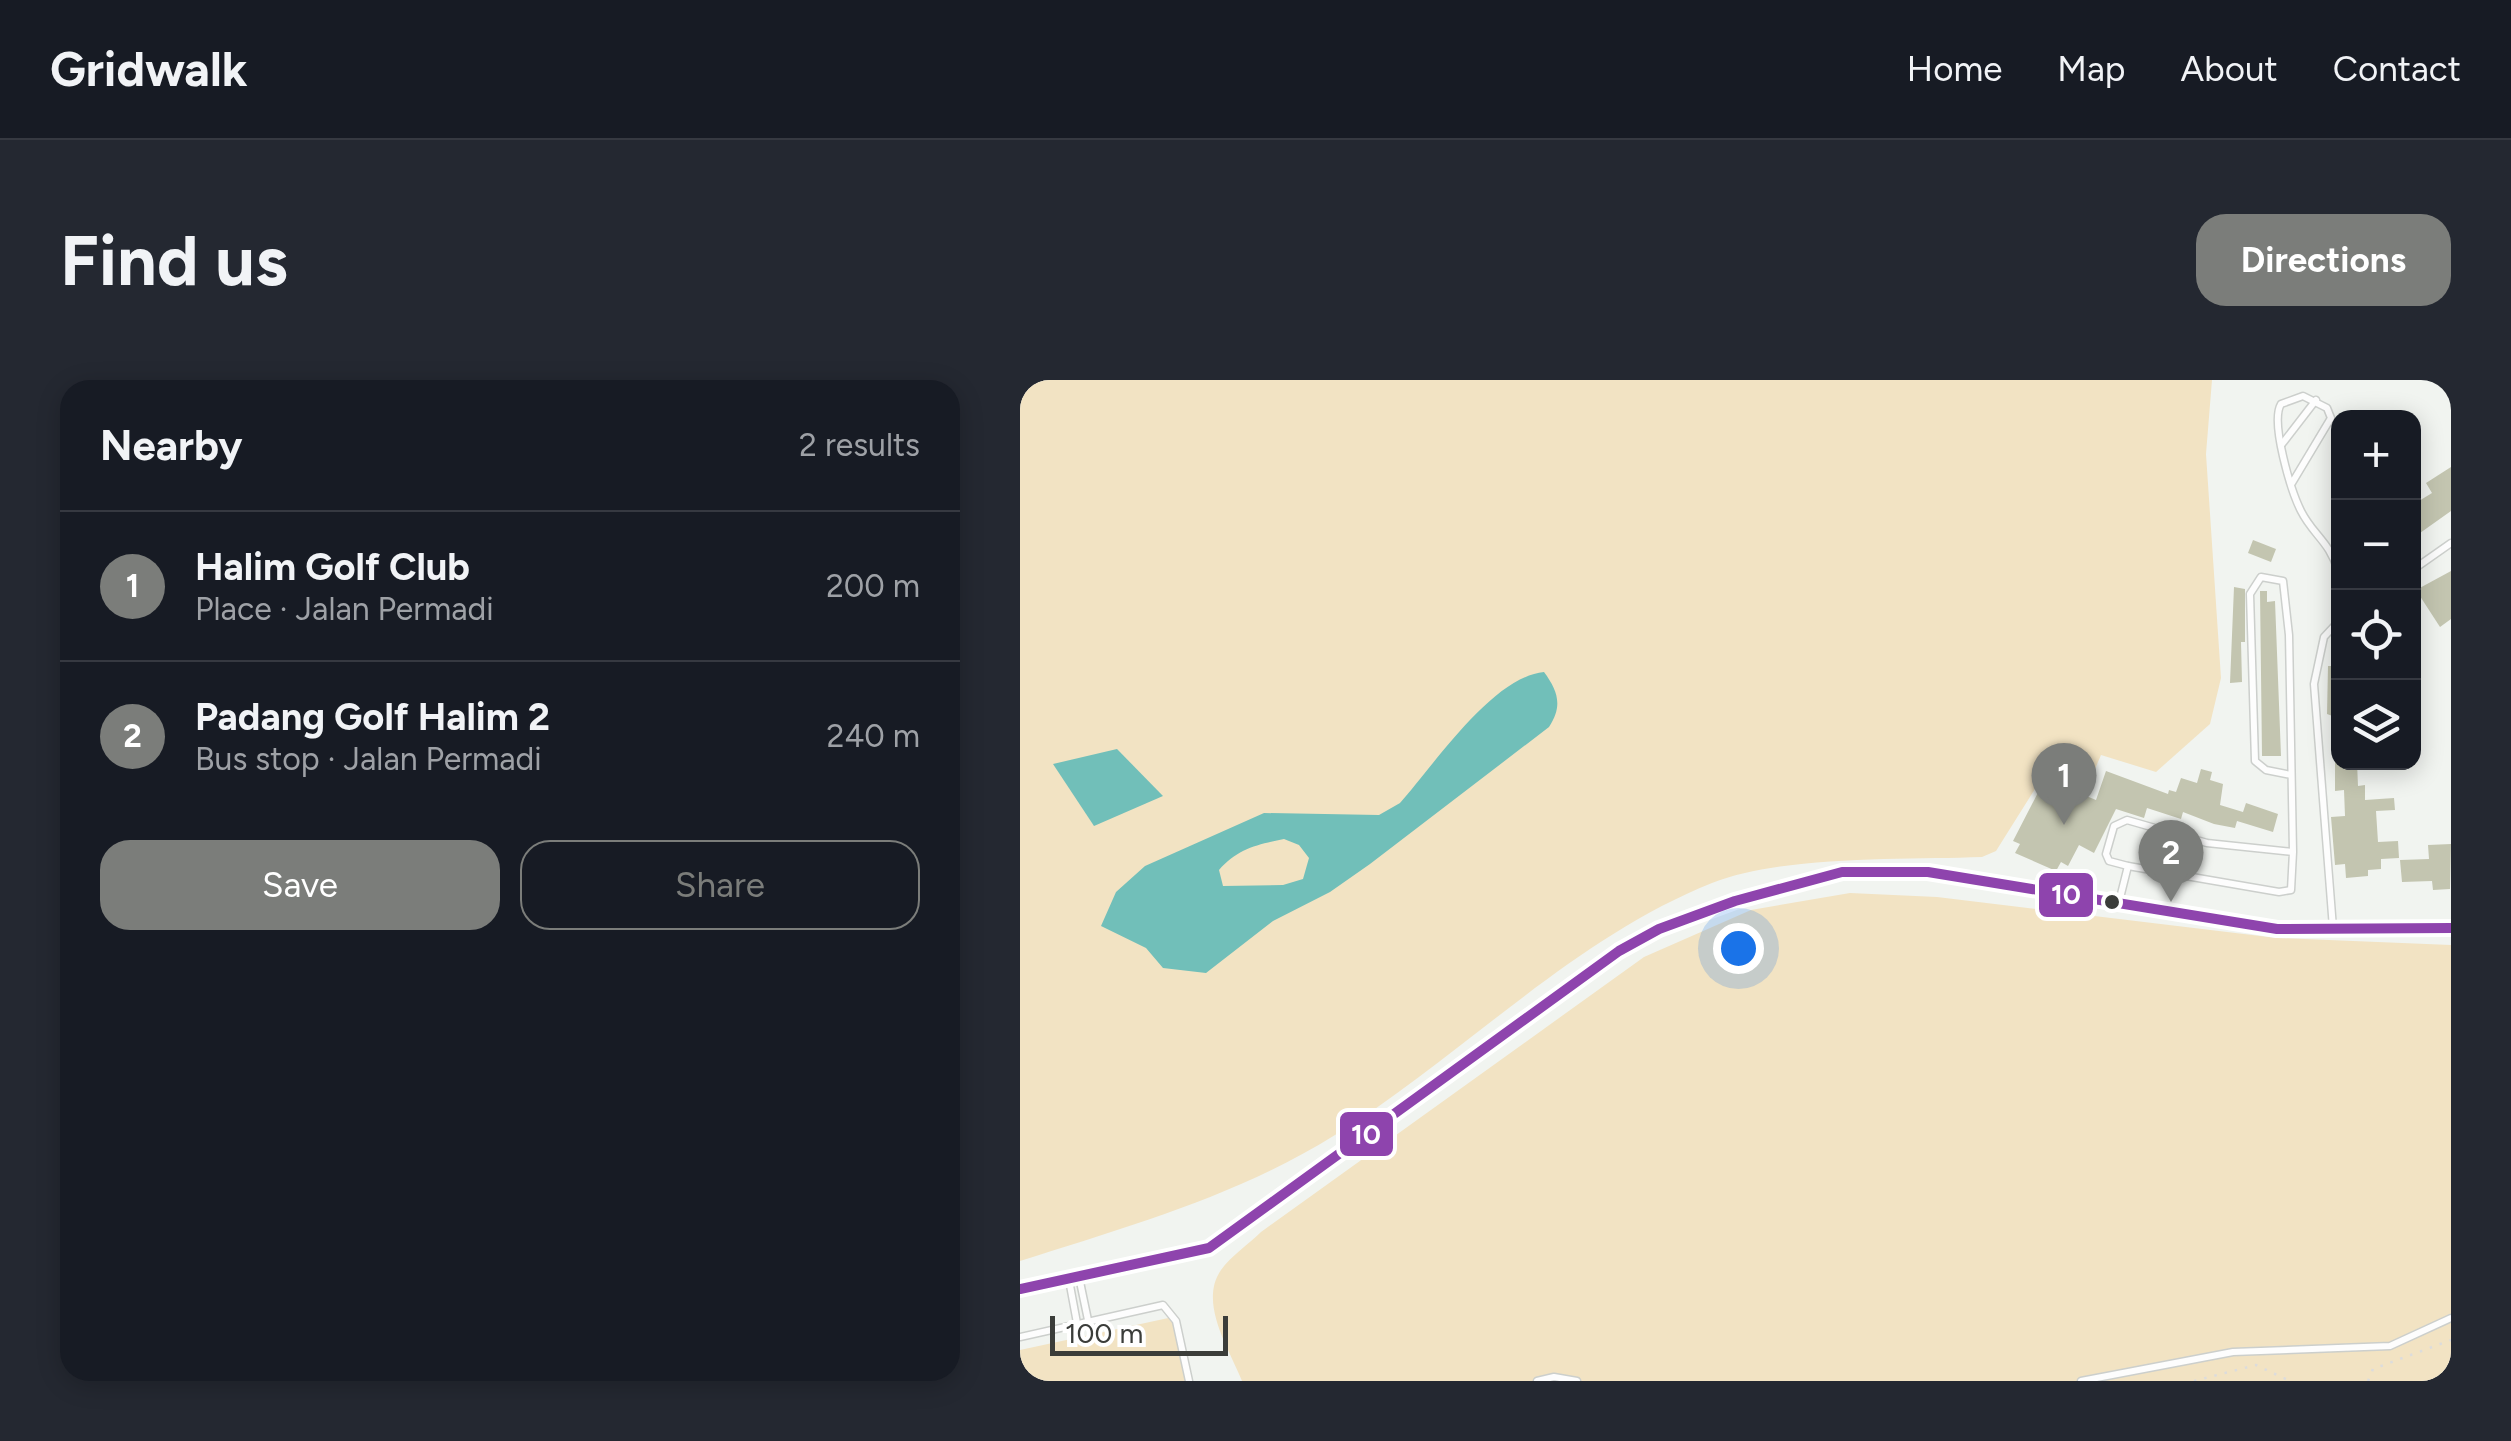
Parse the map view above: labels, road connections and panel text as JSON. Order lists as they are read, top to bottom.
{
  "lines": ["transit line 10"],
  "scale_bar": "100 m",
  "page": {
    "header": "Gridwalk",
    "nav": [
      "Home",
      "Map",
      "About",
      "Contact"
    ],
    "buttons": [
      "Directions",
      ["Save", "Share"]
    ],
    "title": "Find us",
    "heading": ["Nearby", "2 results"],
    "map_buttons": ["+", "−"],
    "list": [
      {
        "mark": "1",
        "name": "Halim Golf Club",
        "note": "Place · Jalan Permadi",
        "value": "200 m"
      },
      {
        "mark": "2",
        "name": "Padang Golf Halim 2",
        "note": "Bus stop · Jalan Permadi",
        "value": "240 m"
      }
    ],
    "pins": ["1", "2"],
    "scale": "100 m"
  }
}
